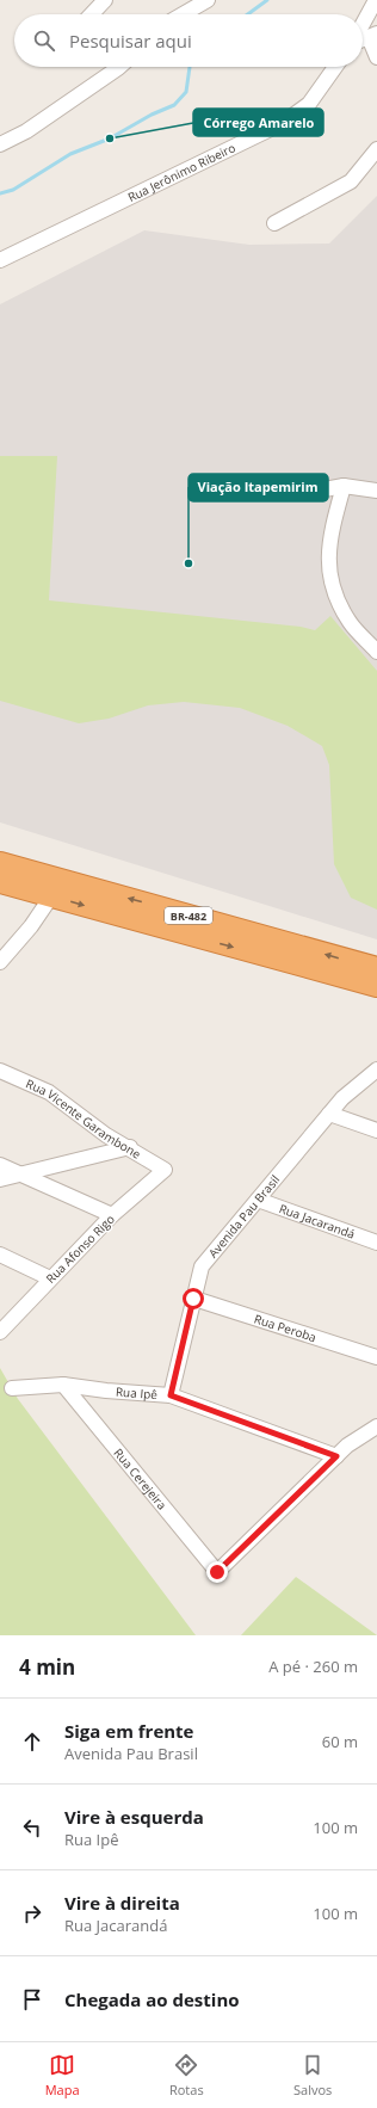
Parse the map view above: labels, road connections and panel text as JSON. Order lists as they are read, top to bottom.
{
  "streets": {
    "highway": ["BR-482"],
    "street": [
      "Rua Jerônimo Ribeiro",
      "Rua Vicente Garambone",
      "Avenida Pau Brasil",
      "Rua Jacarandá",
      "Rua Afonso Rigo",
      "Rua Peroba",
      "Rua Ipê",
      "Rua Cerejeira"
    ]
  },
  "crossings": [
    ["Rua Vicente Garambone", "Rua Afonso Rigo"],
    ["Avenida Pau Brasil", "Rua Jacarandá"],
    ["Avenida Pau Brasil", "Rua Peroba"],
    ["Avenida Pau Brasil", "Rua Ipê"],
    ["Rua Ipê", "Rua Cerejeira"]
  ],
  "places": ["Córrego Amarelo", "Viação Itapemirim"],
  "page": {
    "search": "Pesquisar aqui",
    "heading": ["4 min", "A pé · 260 m"],
    "list": [
      ["Siga em frente", "Avenida Pau Brasil", "60 m"],
      ["Vire à esquerda", "Rua Ipê", "100 m"],
      ["Vire à direita", "Rua Jacarandá", "100 m"],
      "Chegada ao destino"
    ],
    "nav": ["Mapa", "Rotas", "Salvos"]
  }
}
